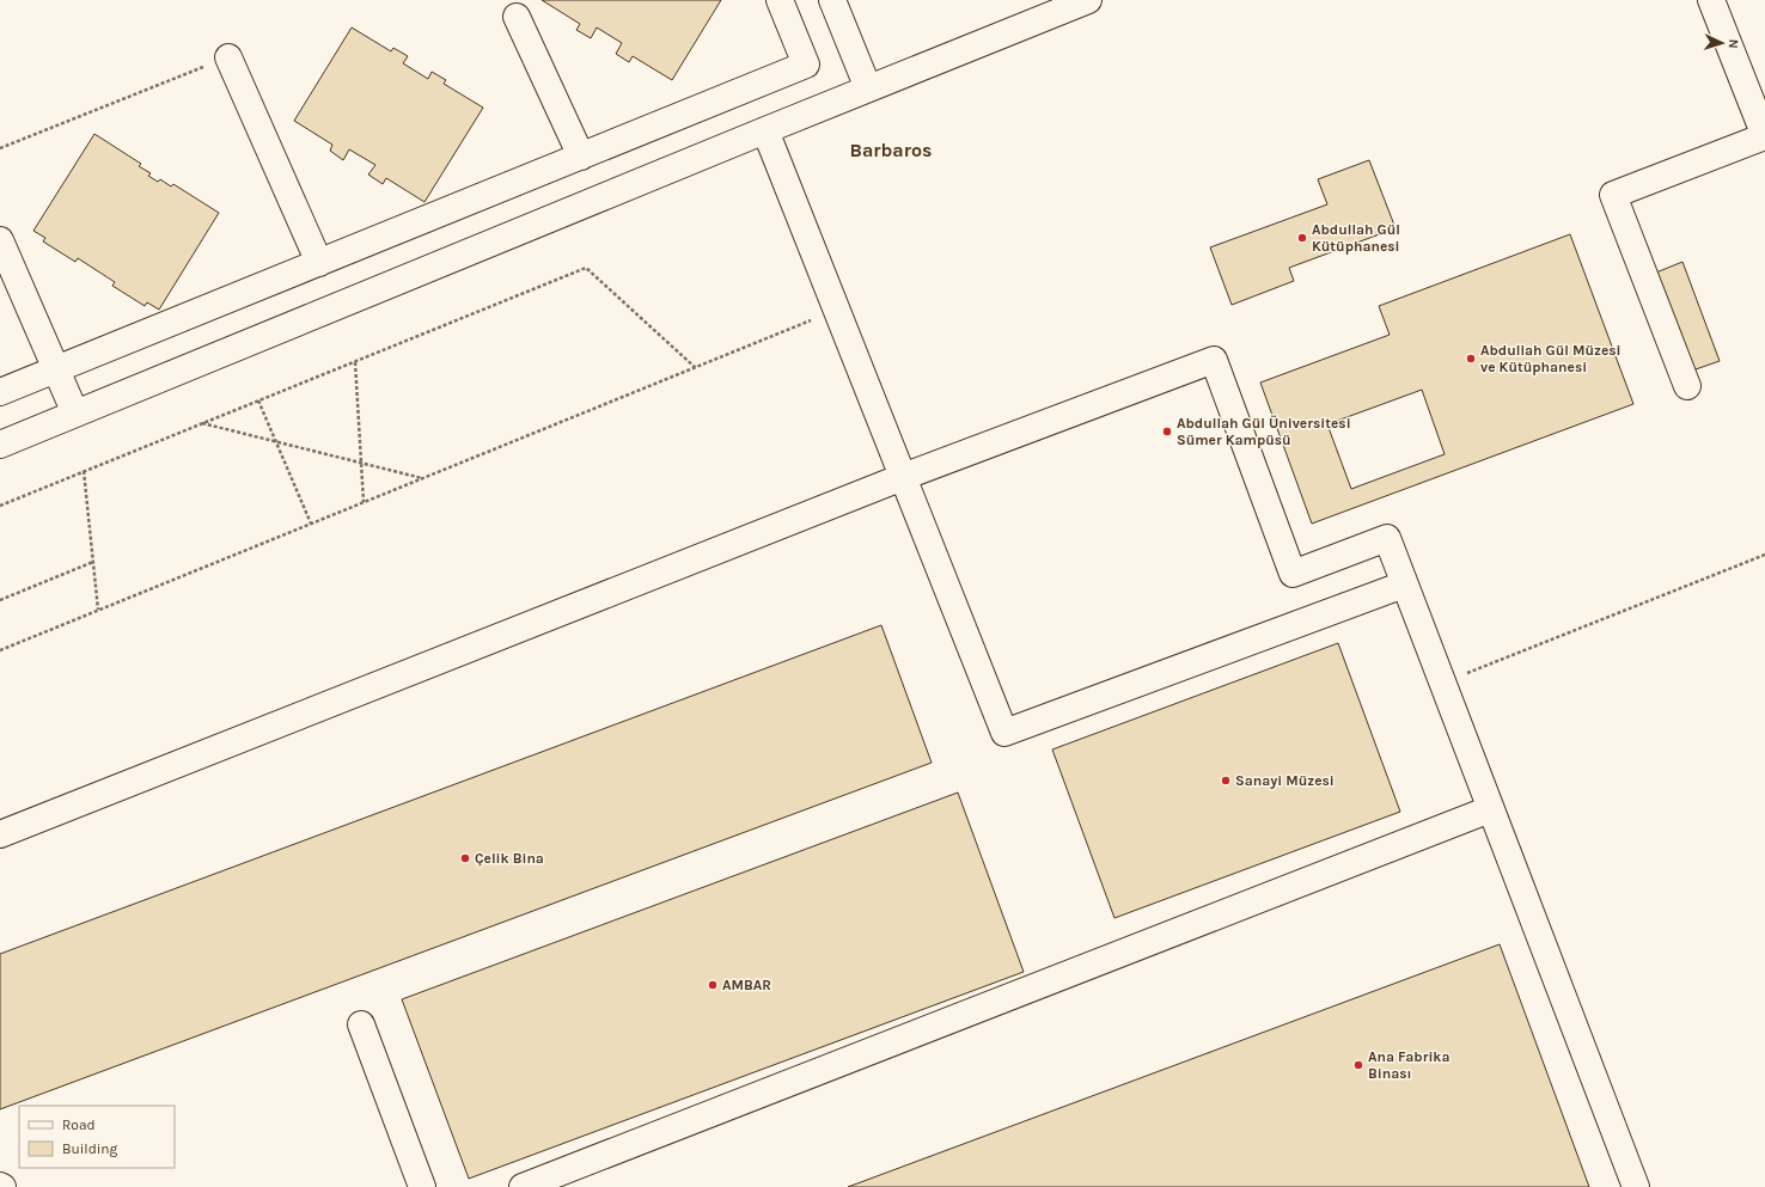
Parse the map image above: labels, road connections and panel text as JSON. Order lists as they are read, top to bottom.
{
  "districts": ["Barbaros"],
  "places": [
    "Abdullah Gül Kütüphanesi",
    "Abdullah Gül Müzesi ve Kütüphanesi",
    "Abdullah Gül Üniversitesi Sümer Kampüsü",
    "Sanayi Müzesi",
    "Çelik Bina",
    "AMBAR",
    "Ana Fabrika Binası"
  ],
  "legend": ["Road", "Building"],
  "north": "right"
}
